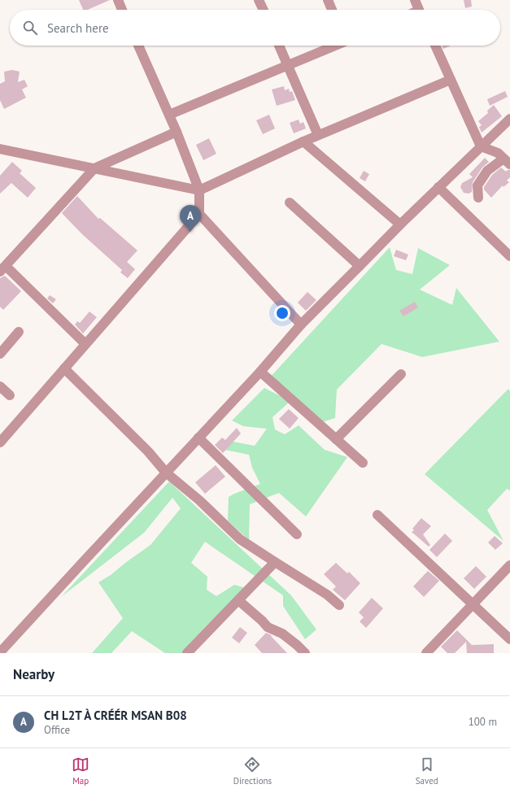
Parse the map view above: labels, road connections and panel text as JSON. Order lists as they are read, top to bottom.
{
  "page": {
    "search": "Search here",
    "pins": "A",
    "heading": "Nearby",
    "list": [
      {
        "mark": "A",
        "name": "CH L2T À CRÉÉR MSAN B08",
        "note": "Office",
        "value": "100 m"
      }
    ],
    "nav": ["Map", "Directions", "Saved"]
  }
}
